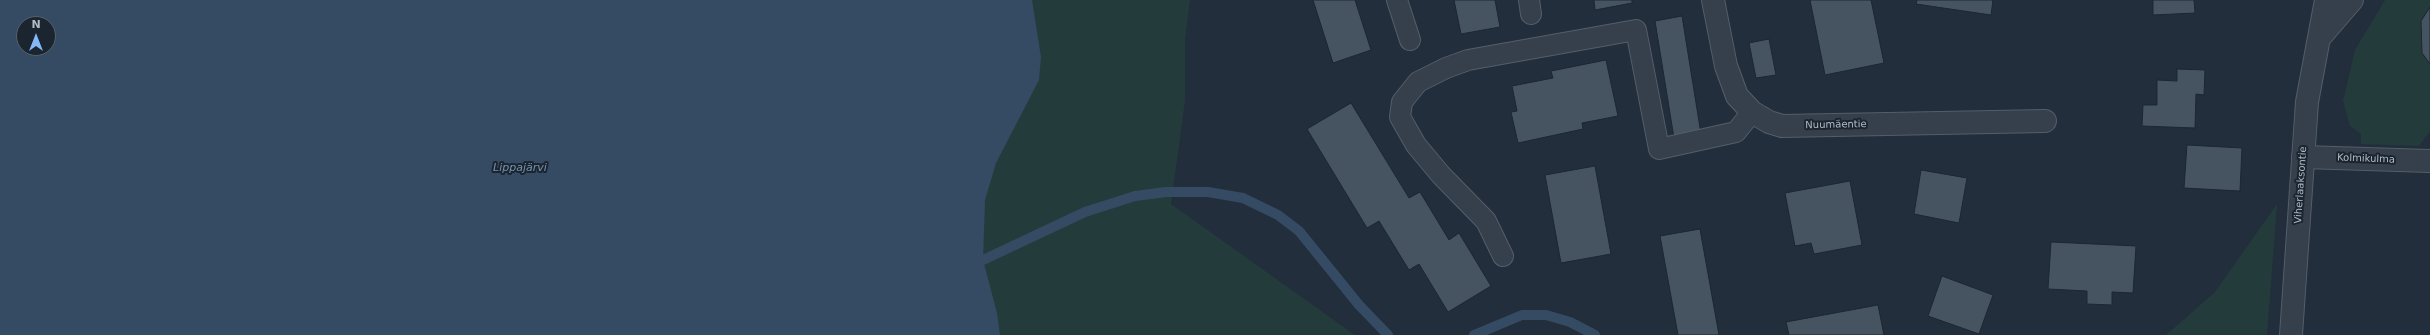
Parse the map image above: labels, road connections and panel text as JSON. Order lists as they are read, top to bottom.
{
  "streets": {
    "street": ["Nuumäentie", "Kolmikulma", "Viherlaaksontie"]
  },
  "crossings": [
    ["Kolmikulma", "Viherlaaksontie"]
  ],
  "water": ["Lippajärvi"],
  "north": "top"
}
